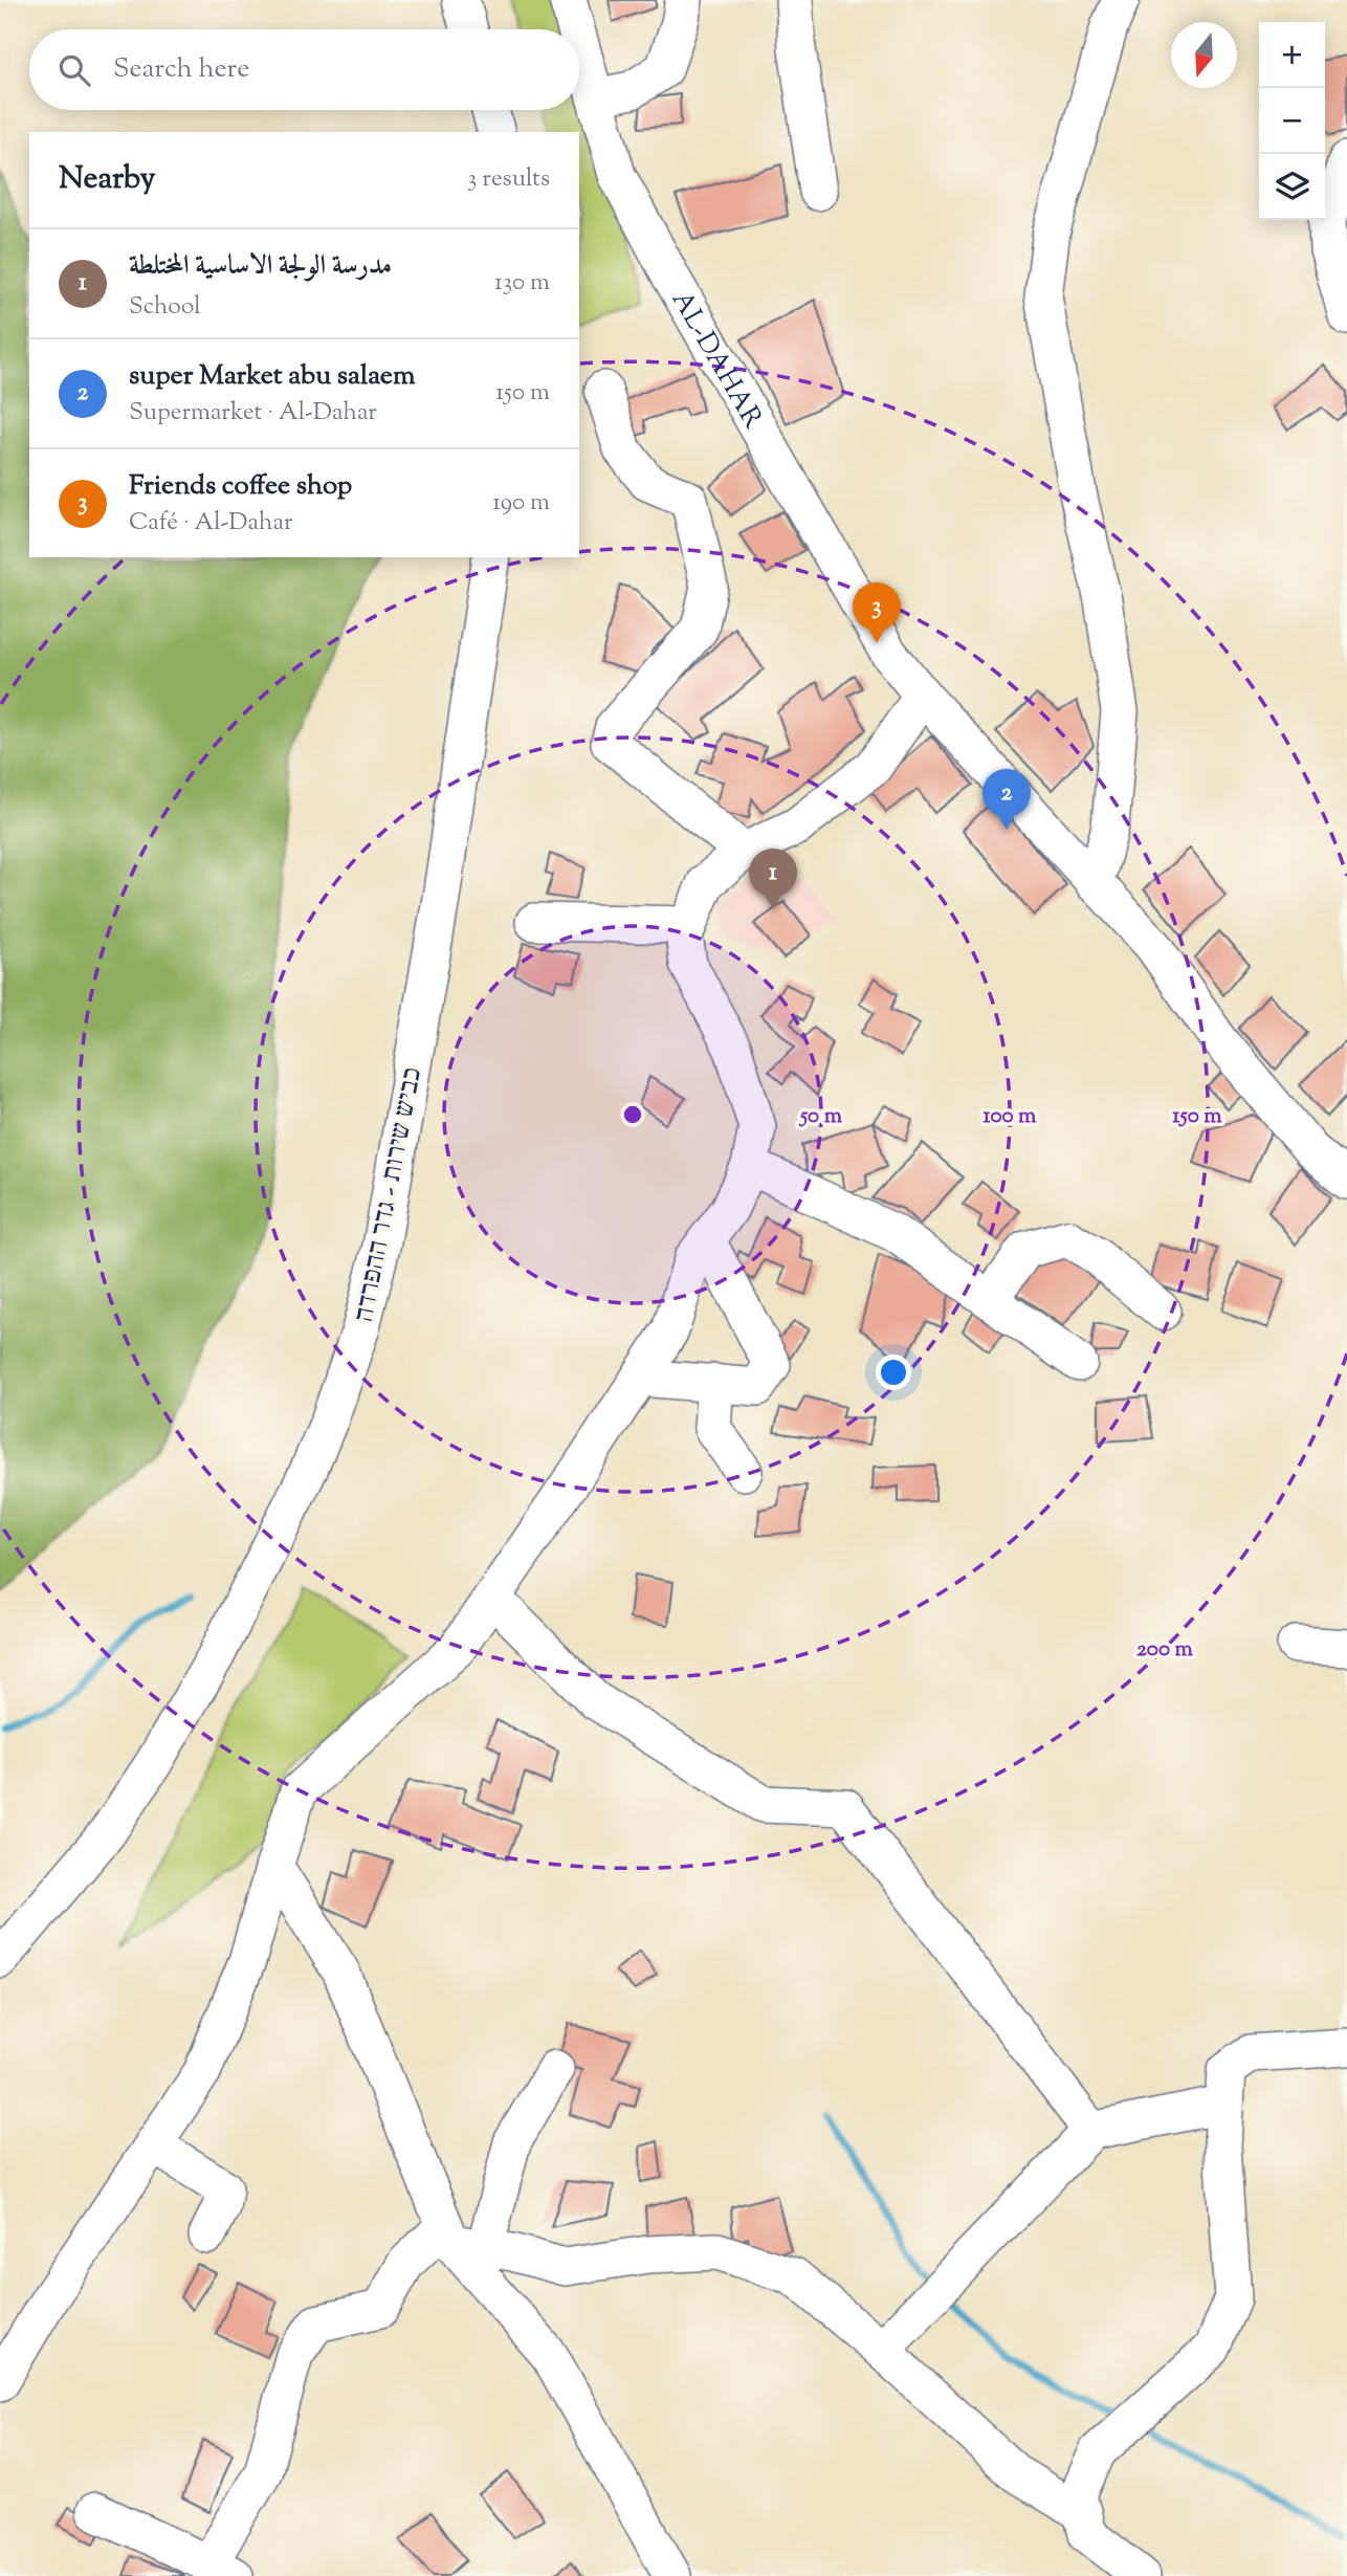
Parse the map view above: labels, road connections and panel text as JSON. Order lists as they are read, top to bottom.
{
  "streets": {
    "street": ["AL-DAHAR", "כביש שירות - גדר ההפרדה"]
  },
  "north": "bottom",
  "page": {
    "map_buttons": ["+", "−"],
    "search": "Search here",
    "heading": ["Nearby", "3 results"],
    "list": [
      {
        "mark": "1",
        "name": "مدرسة الولجة الاساسية المختلطة",
        "note": "School",
        "value": "130 m"
      },
      {
        "mark": "2",
        "name": "super Market abu salaem",
        "note": "Supermarket · Al-Dahar",
        "value": "150 m"
      },
      {
        "mark": "3",
        "name": "Friends coffee shop",
        "note": "Café · Al-Dahar",
        "value": "190 m"
      }
    ],
    "pins": ["3", "2", "1"]
  },
  "rings": [
    "50 m",
    "100 m",
    "150 m",
    "200 m"
  ]
}
